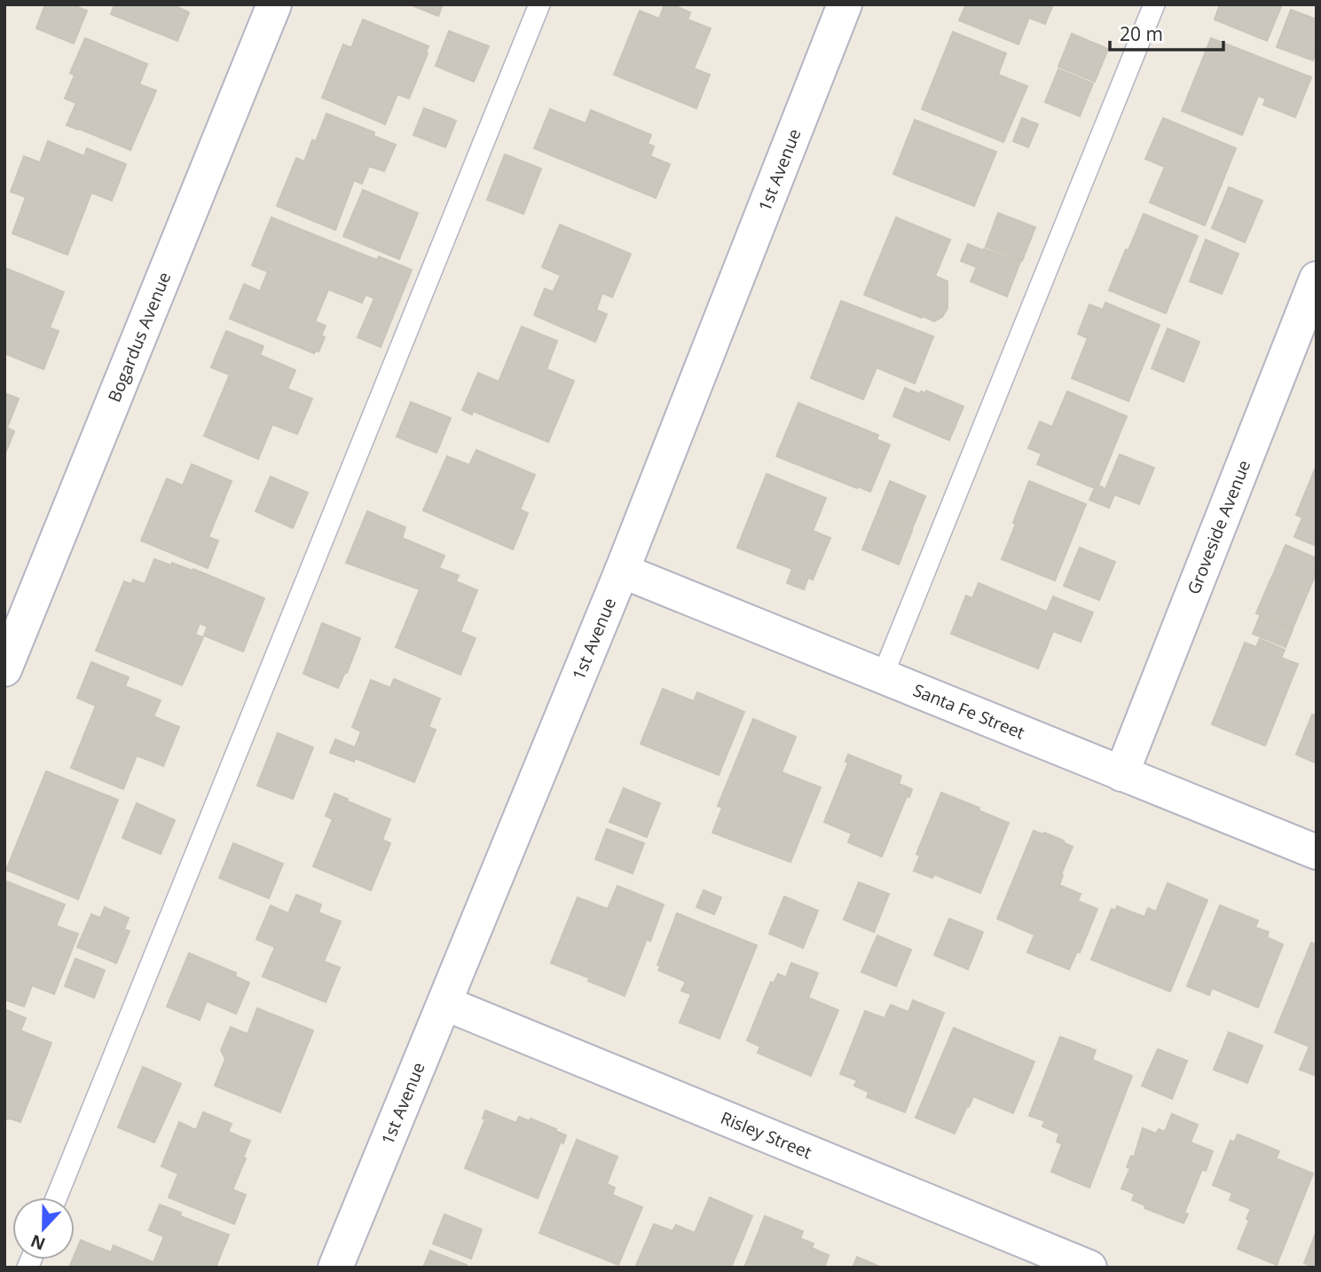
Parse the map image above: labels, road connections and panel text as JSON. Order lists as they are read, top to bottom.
{
  "streets": {
    "street": [
      "1st Avenue",
      "Bogardus Avenue",
      "Groveside Avenue",
      "Santa Fe Street",
      "Risley Street"
    ]
  },
  "crossings": [
    ["1st Avenue", "Santa Fe Street"],
    ["1st Avenue", "Risley Street"],
    ["Groveside Avenue", "Santa Fe Street"]
  ],
  "scale_bar": "20 m",
  "north": "bottom"
}
